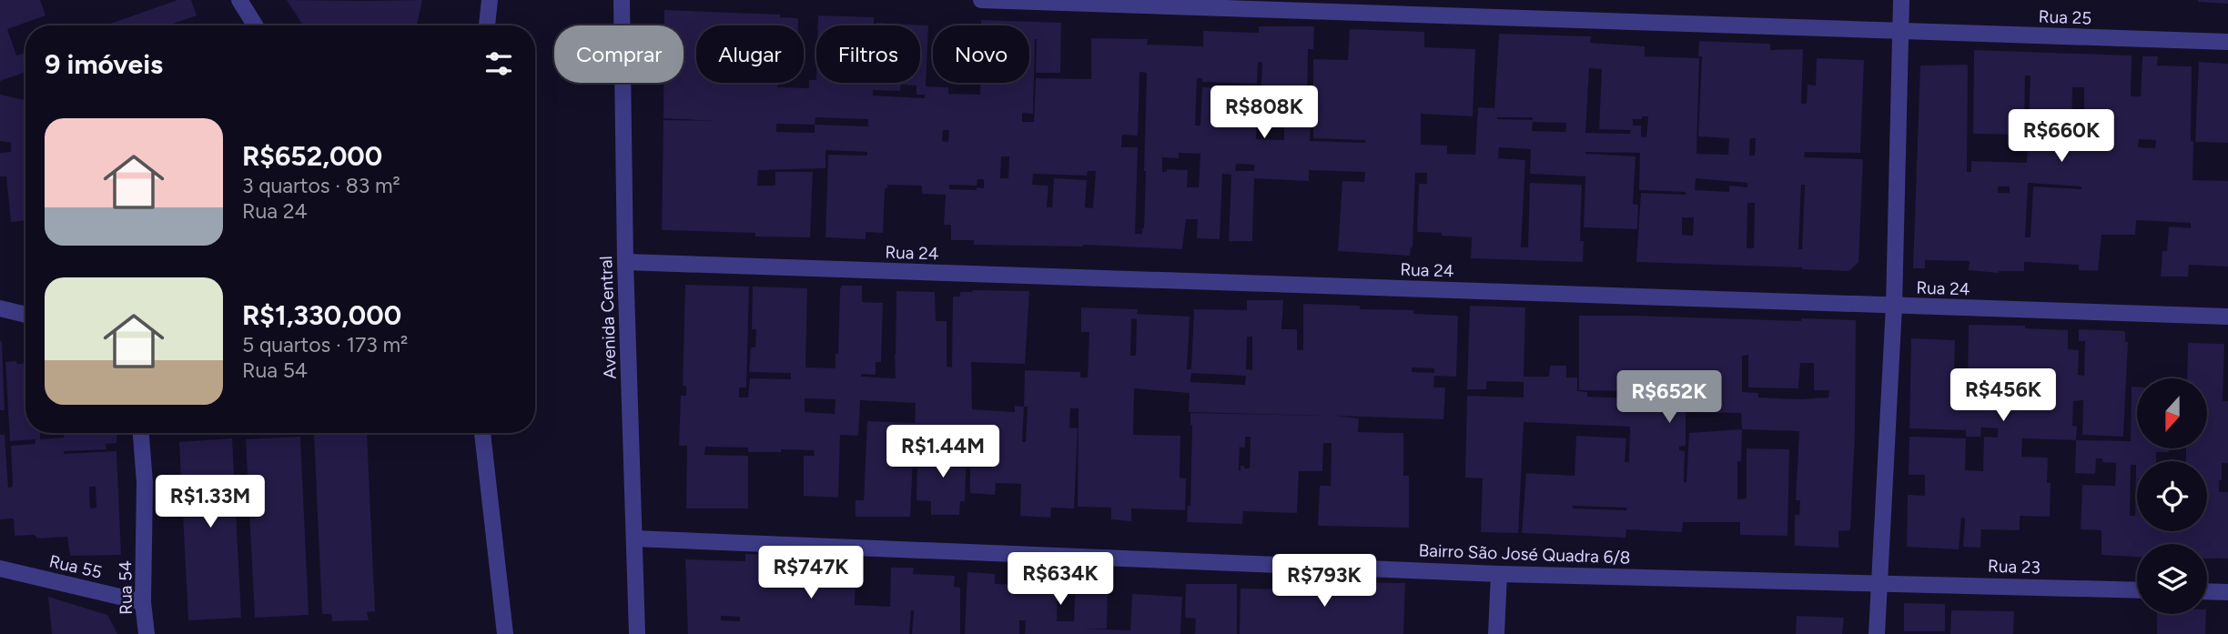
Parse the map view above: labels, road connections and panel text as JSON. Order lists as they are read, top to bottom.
{
  "streets": {
    "street": [
      "Rua 25",
      "Rua 24",
      "Avenida Central",
      "Bairro São José Quadra 6/8",
      "Rua 55",
      "Rua 23",
      "Rua 54"
    ]
  },
  "crossings": [
    ["Rua 24", "Avenida Central"],
    ["Avenida Central", "Bairro São José Quadra 6/8"],
    ["Bairro São José Quadra 6/8", "Rua 23"],
    ["Rua 55", "Rua 54"]
  ],
  "north": "bottom",
  "page": {
    "chip": [
      "Comprar",
      "Alugar",
      "Filtros",
      "Novo"
    ],
    "heading": "9 imóveis",
    "price": [
      "R$808K",
      "R$660K",
      "R$456K",
      "R$652K",
      "R$1.44M",
      "R$1.33M",
      "R$747K",
      "R$634K",
      "R$793K"
    ],
    "list": [
      {
        "name": "R$652,000",
        "note": "3 quartos · 83 m² · Rua 24"
      },
      {
        "name": "R$1,330,000",
        "note": "5 quartos · 173 m² · Rua 54"
      }
    ]
  }
}
